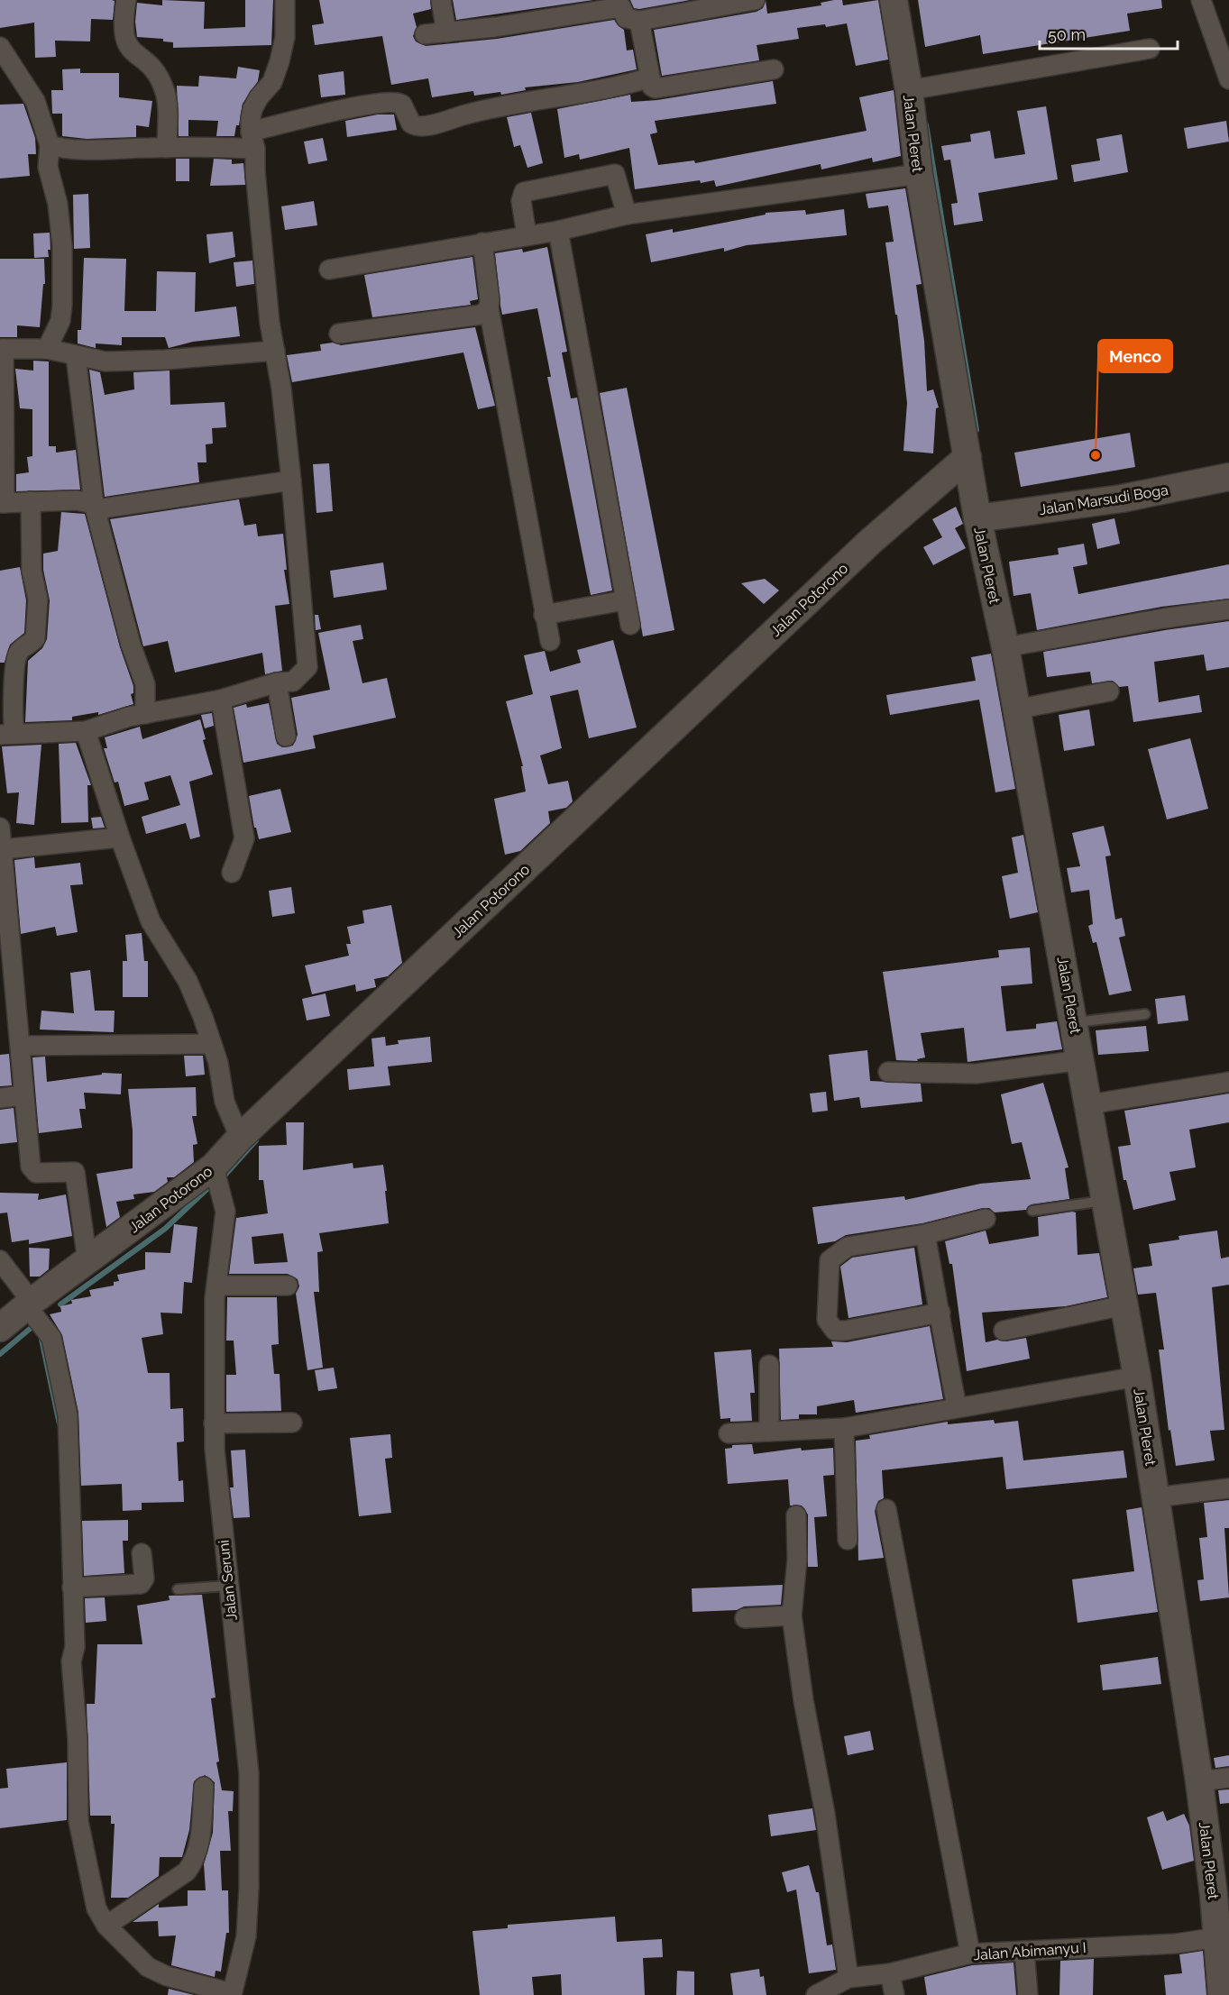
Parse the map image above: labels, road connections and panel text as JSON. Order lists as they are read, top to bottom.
{
  "streets": {
    "main road": ["Jalan Pleret", "Jalan Marsudi Boga", "Jalan Potorono"],
    "street": ["Jalan Seruni", "Jalan Abimanyu I"]
  },
  "crossings": [
    ["Jalan Pleret", "Jalan Marsudi Boga"],
    ["Jalan Pleret", "Jalan Potorono"],
    ["Jalan Pleret", "Jalan Abimanyu I"],
    ["Jalan Potorono", "Jalan Seruni"]
  ],
  "places": ["Menco"],
  "scale_bar": "50 m"
}
